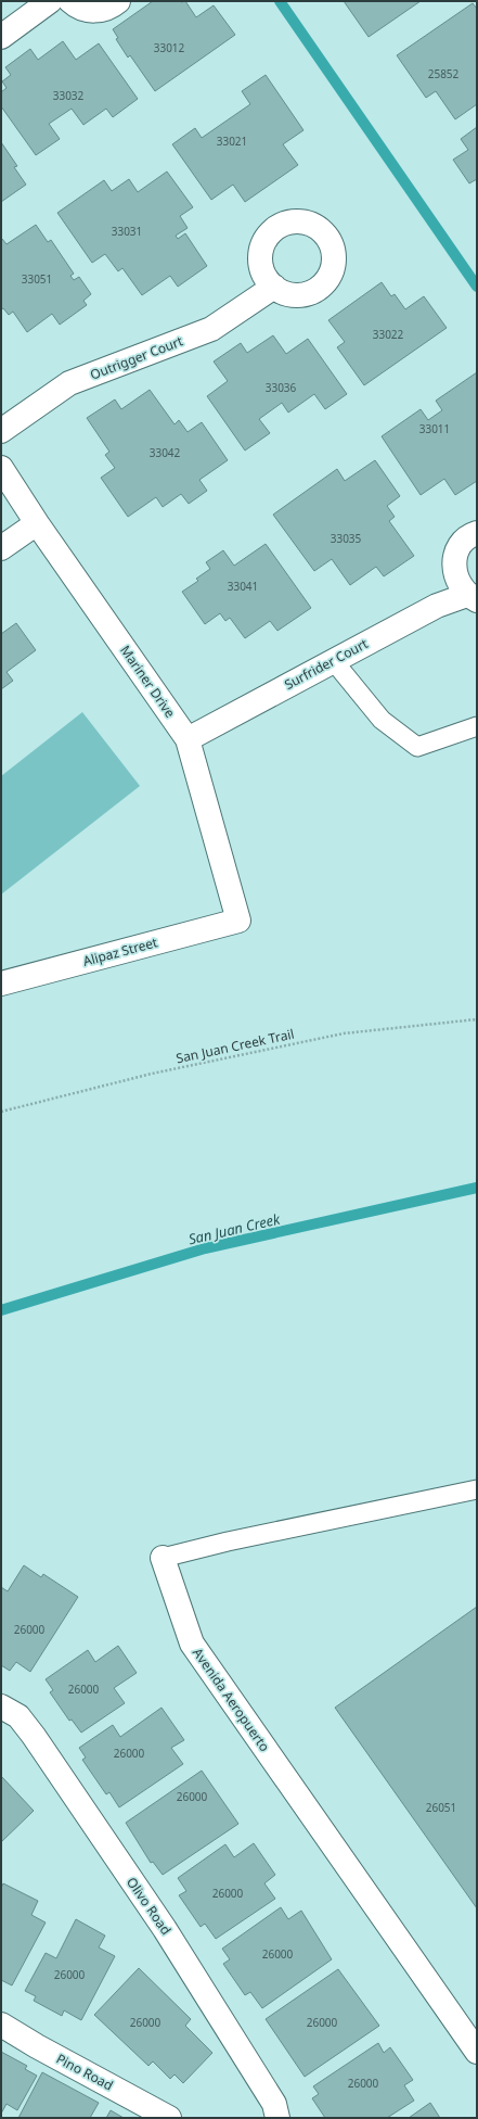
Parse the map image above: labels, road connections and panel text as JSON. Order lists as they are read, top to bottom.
{
  "streets": {
    "street": [
      "Outrigger Court",
      "Surfrider Court",
      "Mariner Drive",
      "Alipaz Street",
      "Avenida Aeropuerto",
      "Olivo Road",
      "Pino Road"
    ],
    "path": ["San Juan Creek Trail"]
  },
  "crossings": [
    ["Surfrider Court", "Mariner Drive"],
    ["Mariner Drive", "Alipaz Street"]
  ],
  "water": ["San Juan Creek"],
  "house_numbers": [
    "33012",
    "25852",
    "33032",
    "33021",
    "33031",
    "33051",
    "33022",
    "33036",
    "33011",
    "33042",
    "33035",
    "33041",
    "26000",
    "26000",
    "26000",
    "26000",
    "26051",
    "26000",
    "26000",
    "26000",
    "26000",
    "26000",
    "26000"
  ]
}
